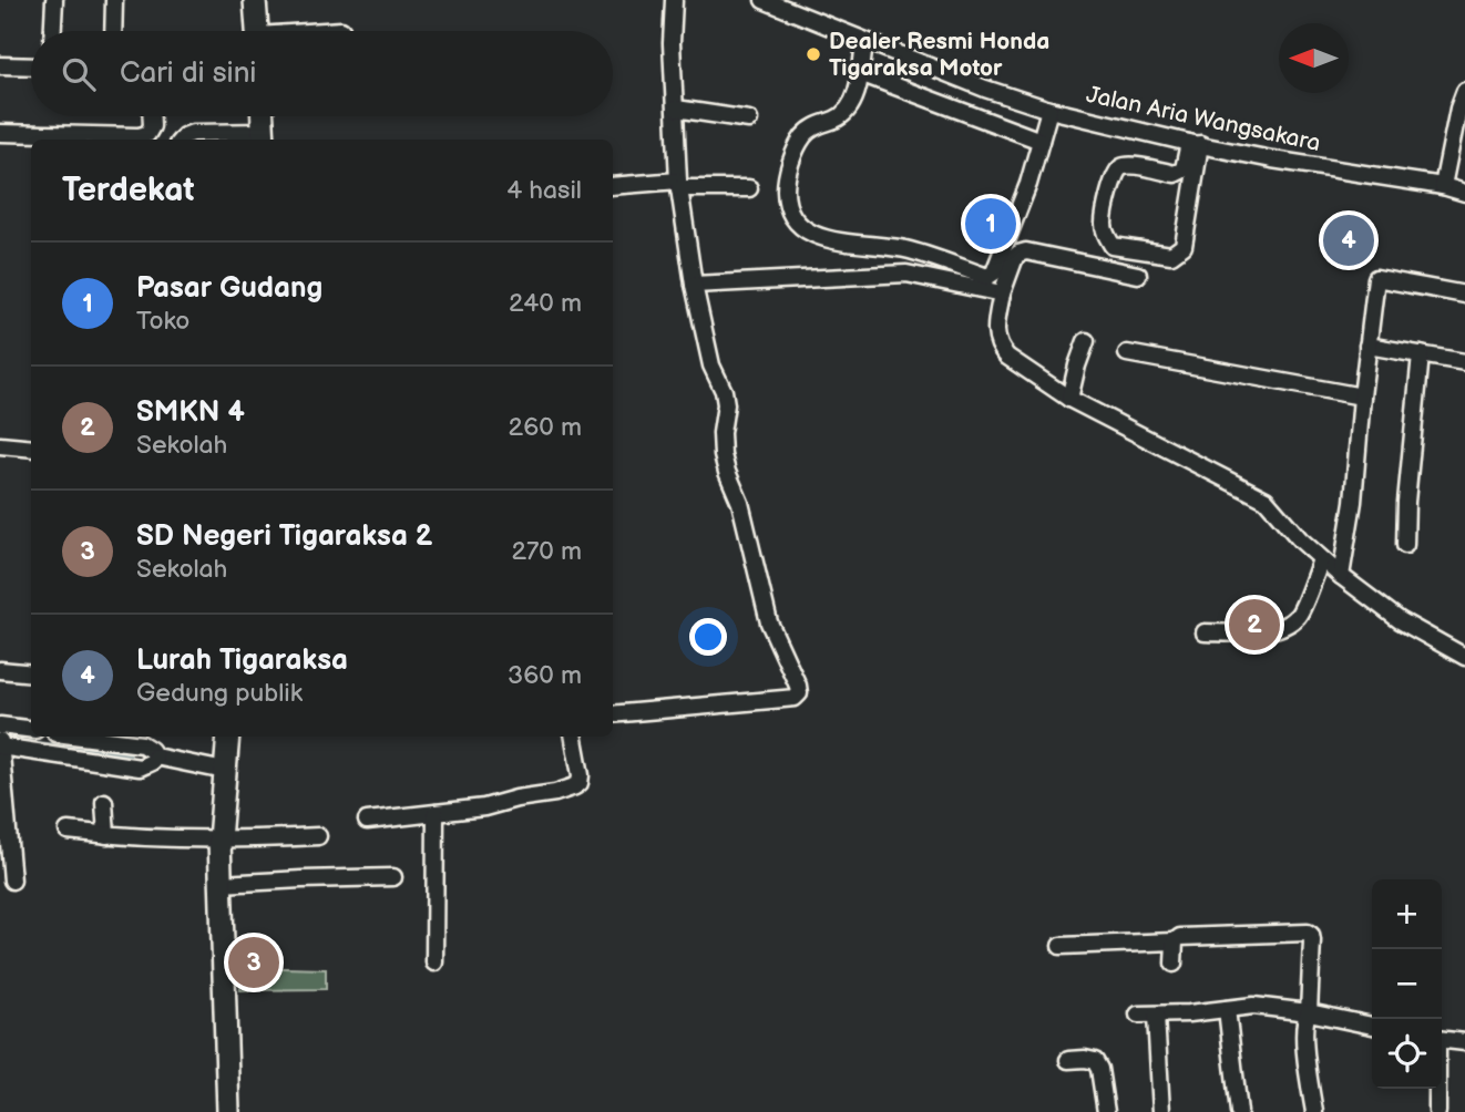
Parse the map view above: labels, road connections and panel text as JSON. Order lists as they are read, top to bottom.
{
  "streets": {
    "street": ["Jalan Aria Wangsakara"]
  },
  "places": ["Dealer Resmi Honda Tigaraksa Motor"],
  "north": "left",
  "page": {
    "search": "Cari di sini",
    "heading": ["Terdekat", "4 hasil"],
    "pins": [
      "1",
      "4",
      "2",
      "3"
    ],
    "list": [
      {
        "mark": "1",
        "name": "Pasar Gudang",
        "note": "Toko",
        "value": "240 m"
      },
      {
        "mark": "2",
        "name": "SMKN 4",
        "note": "Sekolah",
        "value": "260 m"
      },
      {
        "mark": "3",
        "name": "SD Negeri Tigaraksa 2",
        "note": "Sekolah",
        "value": "270 m"
      },
      {
        "mark": "4",
        "name": "Lurah Tigaraksa",
        "note": "Gedung publik",
        "value": "360 m"
      }
    ],
    "map_buttons": ["+", "−"]
  }
}
